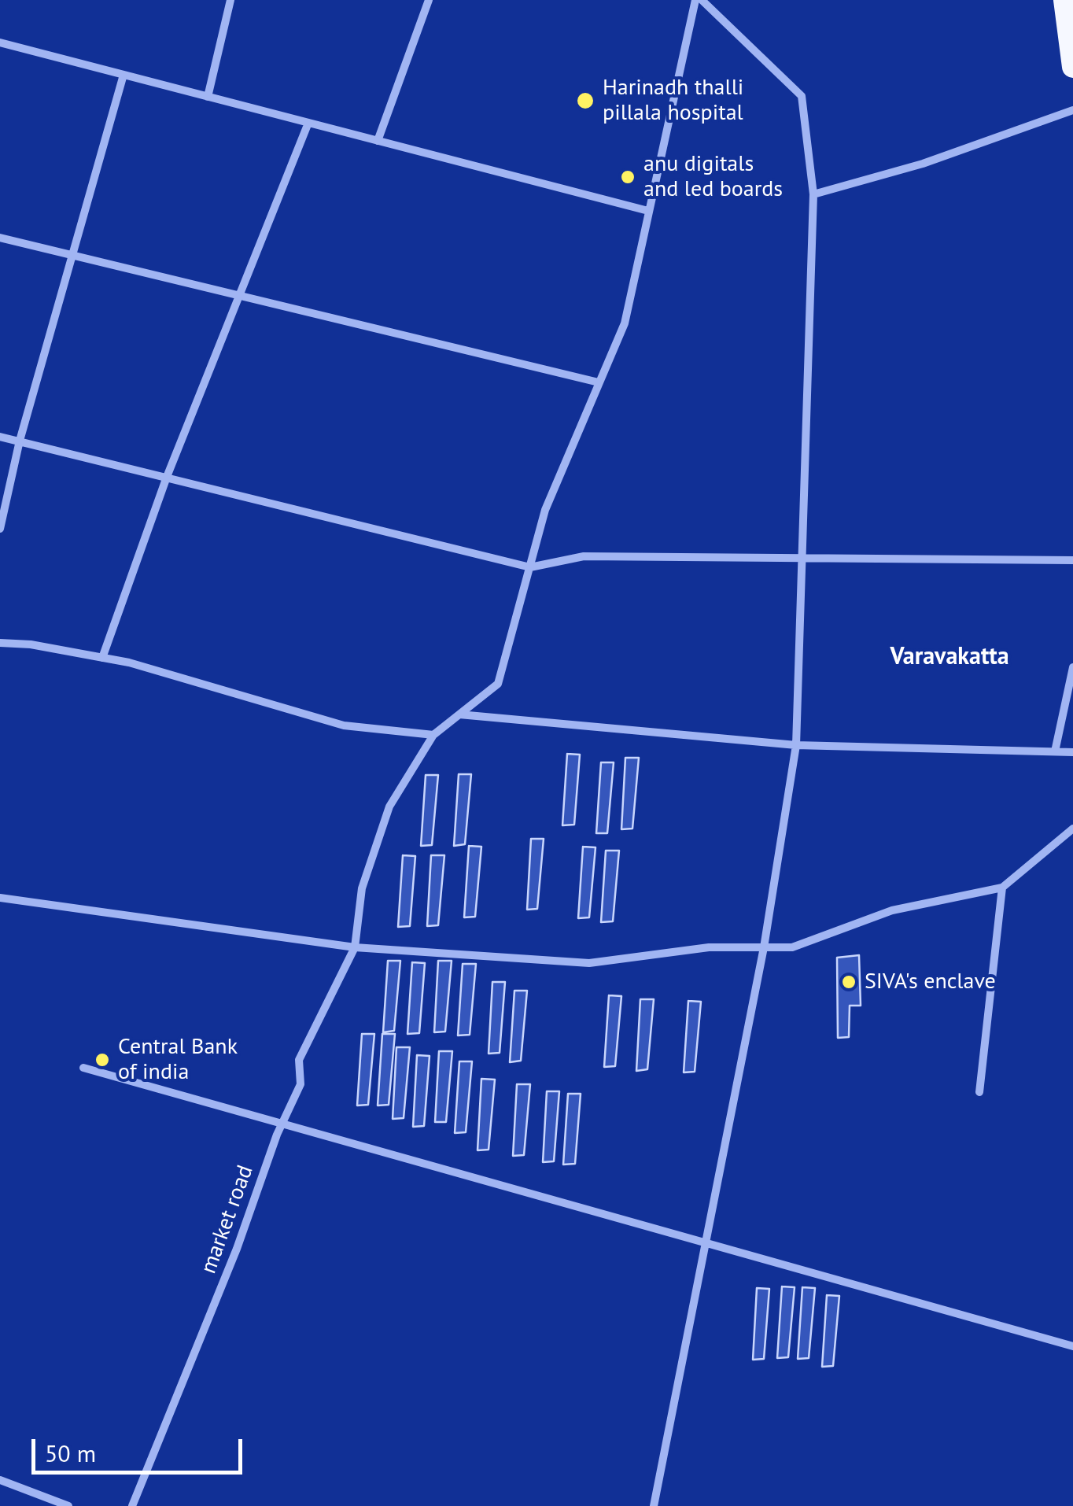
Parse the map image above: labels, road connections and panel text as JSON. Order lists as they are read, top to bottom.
{
  "streets": {
    "street": ["market road"]
  },
  "districts": ["Varavakatta"],
  "places": [
    "Harinadh thalli pillala hospital",
    "anu digitals and led boards",
    "SIVA's enclave",
    "Central Bank of india"
  ],
  "scale_bar": "50 m"
}
